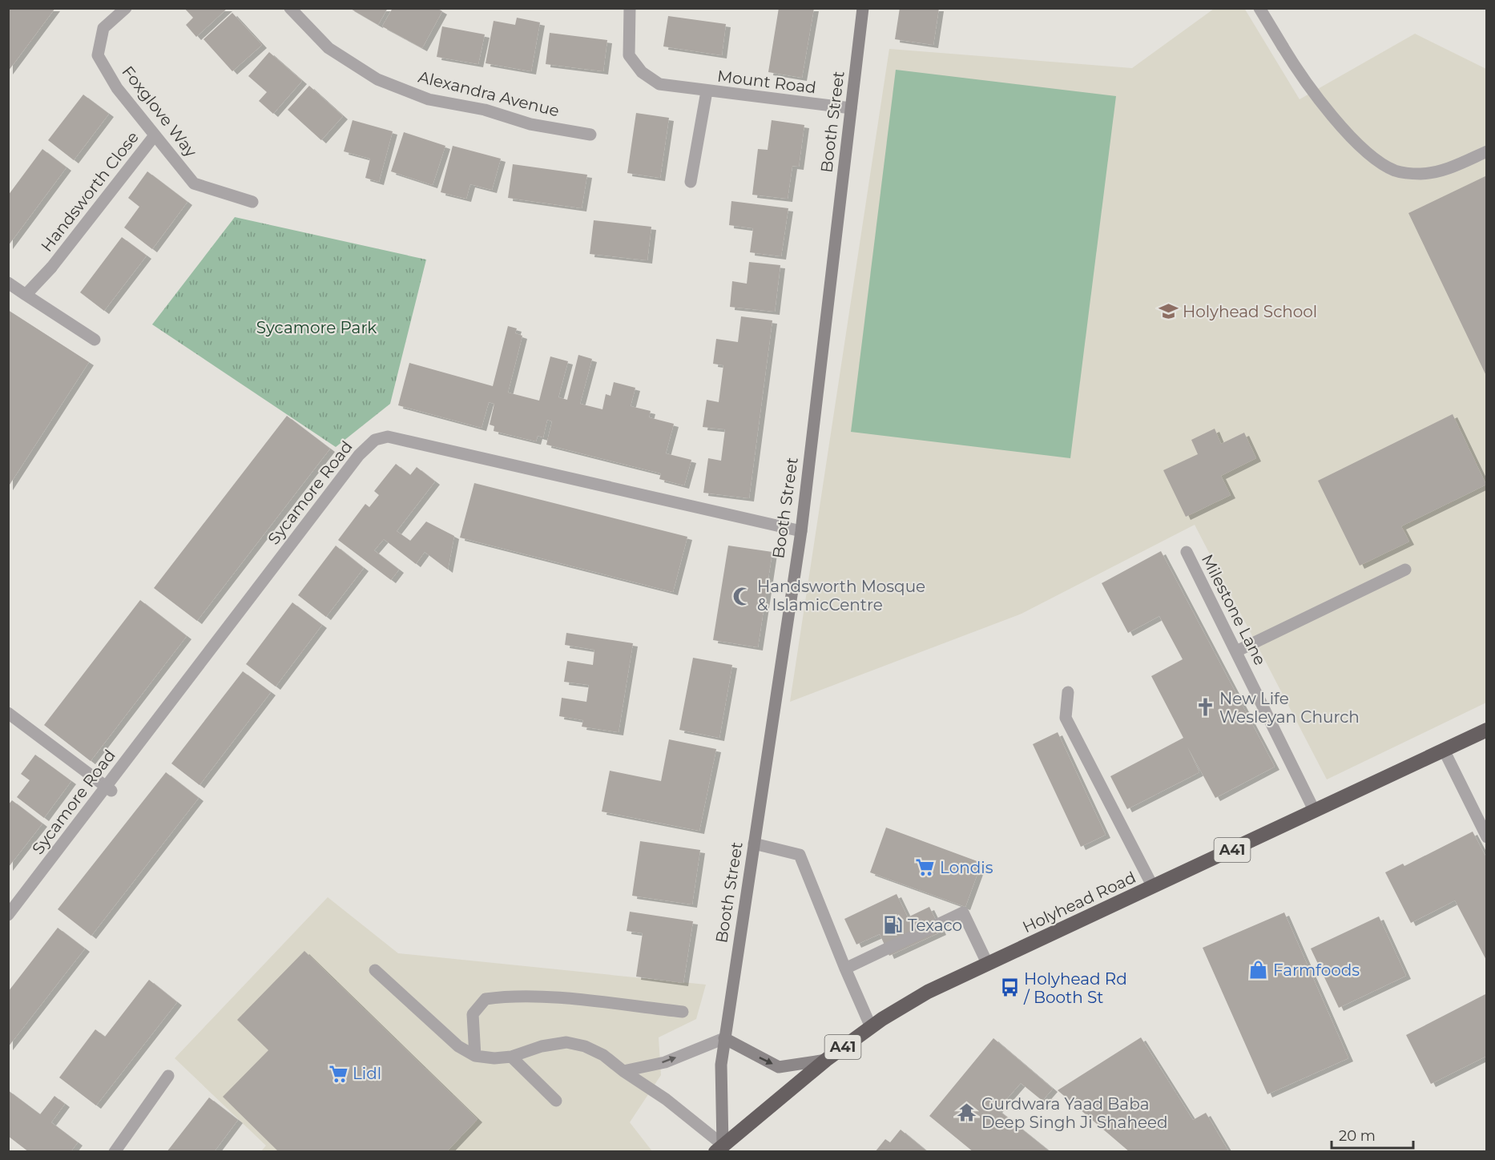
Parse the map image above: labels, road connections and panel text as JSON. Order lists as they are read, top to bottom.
{
  "streets": {
    "highway": ["A41", "Holyhead Road"],
    "main road": ["Booth Street"],
    "street": [
      "Mount Road",
      "Alexandra Avenue",
      "Foxglove Way",
      "Handsworth Close",
      "Sycamore Road",
      "Milestone Lane"
    ]
  },
  "crossings": [
    ["Mount Road", "Booth Street"],
    ["Foxglove Way", "Handsworth Close"],
    ["Booth Street", "Sycamore Road"],
    ["Booth Street", "Holyhead Road"],
    ["Milestone Lane", "Holyhead Road"]
  ],
  "parks": ["Sycamore Park"],
  "places": {
    "school or university": ["Holyhead School"],
    "mosque": ["Handsworth Mosque & IslamicCentre"],
    "church": ["New Life Wesleyan Church"],
    "supermarket": ["Londis", "Lidl"],
    "fuel station": ["Texaco"],
    "shop": ["Farmfoods"],
    "bus stop": ["Holyhead Rd / Booth St"],
    "temple": ["Gurdwara Yaad Baba Deep Singh Ji Shaheed"]
  },
  "scale_bar": "20 m"
}
